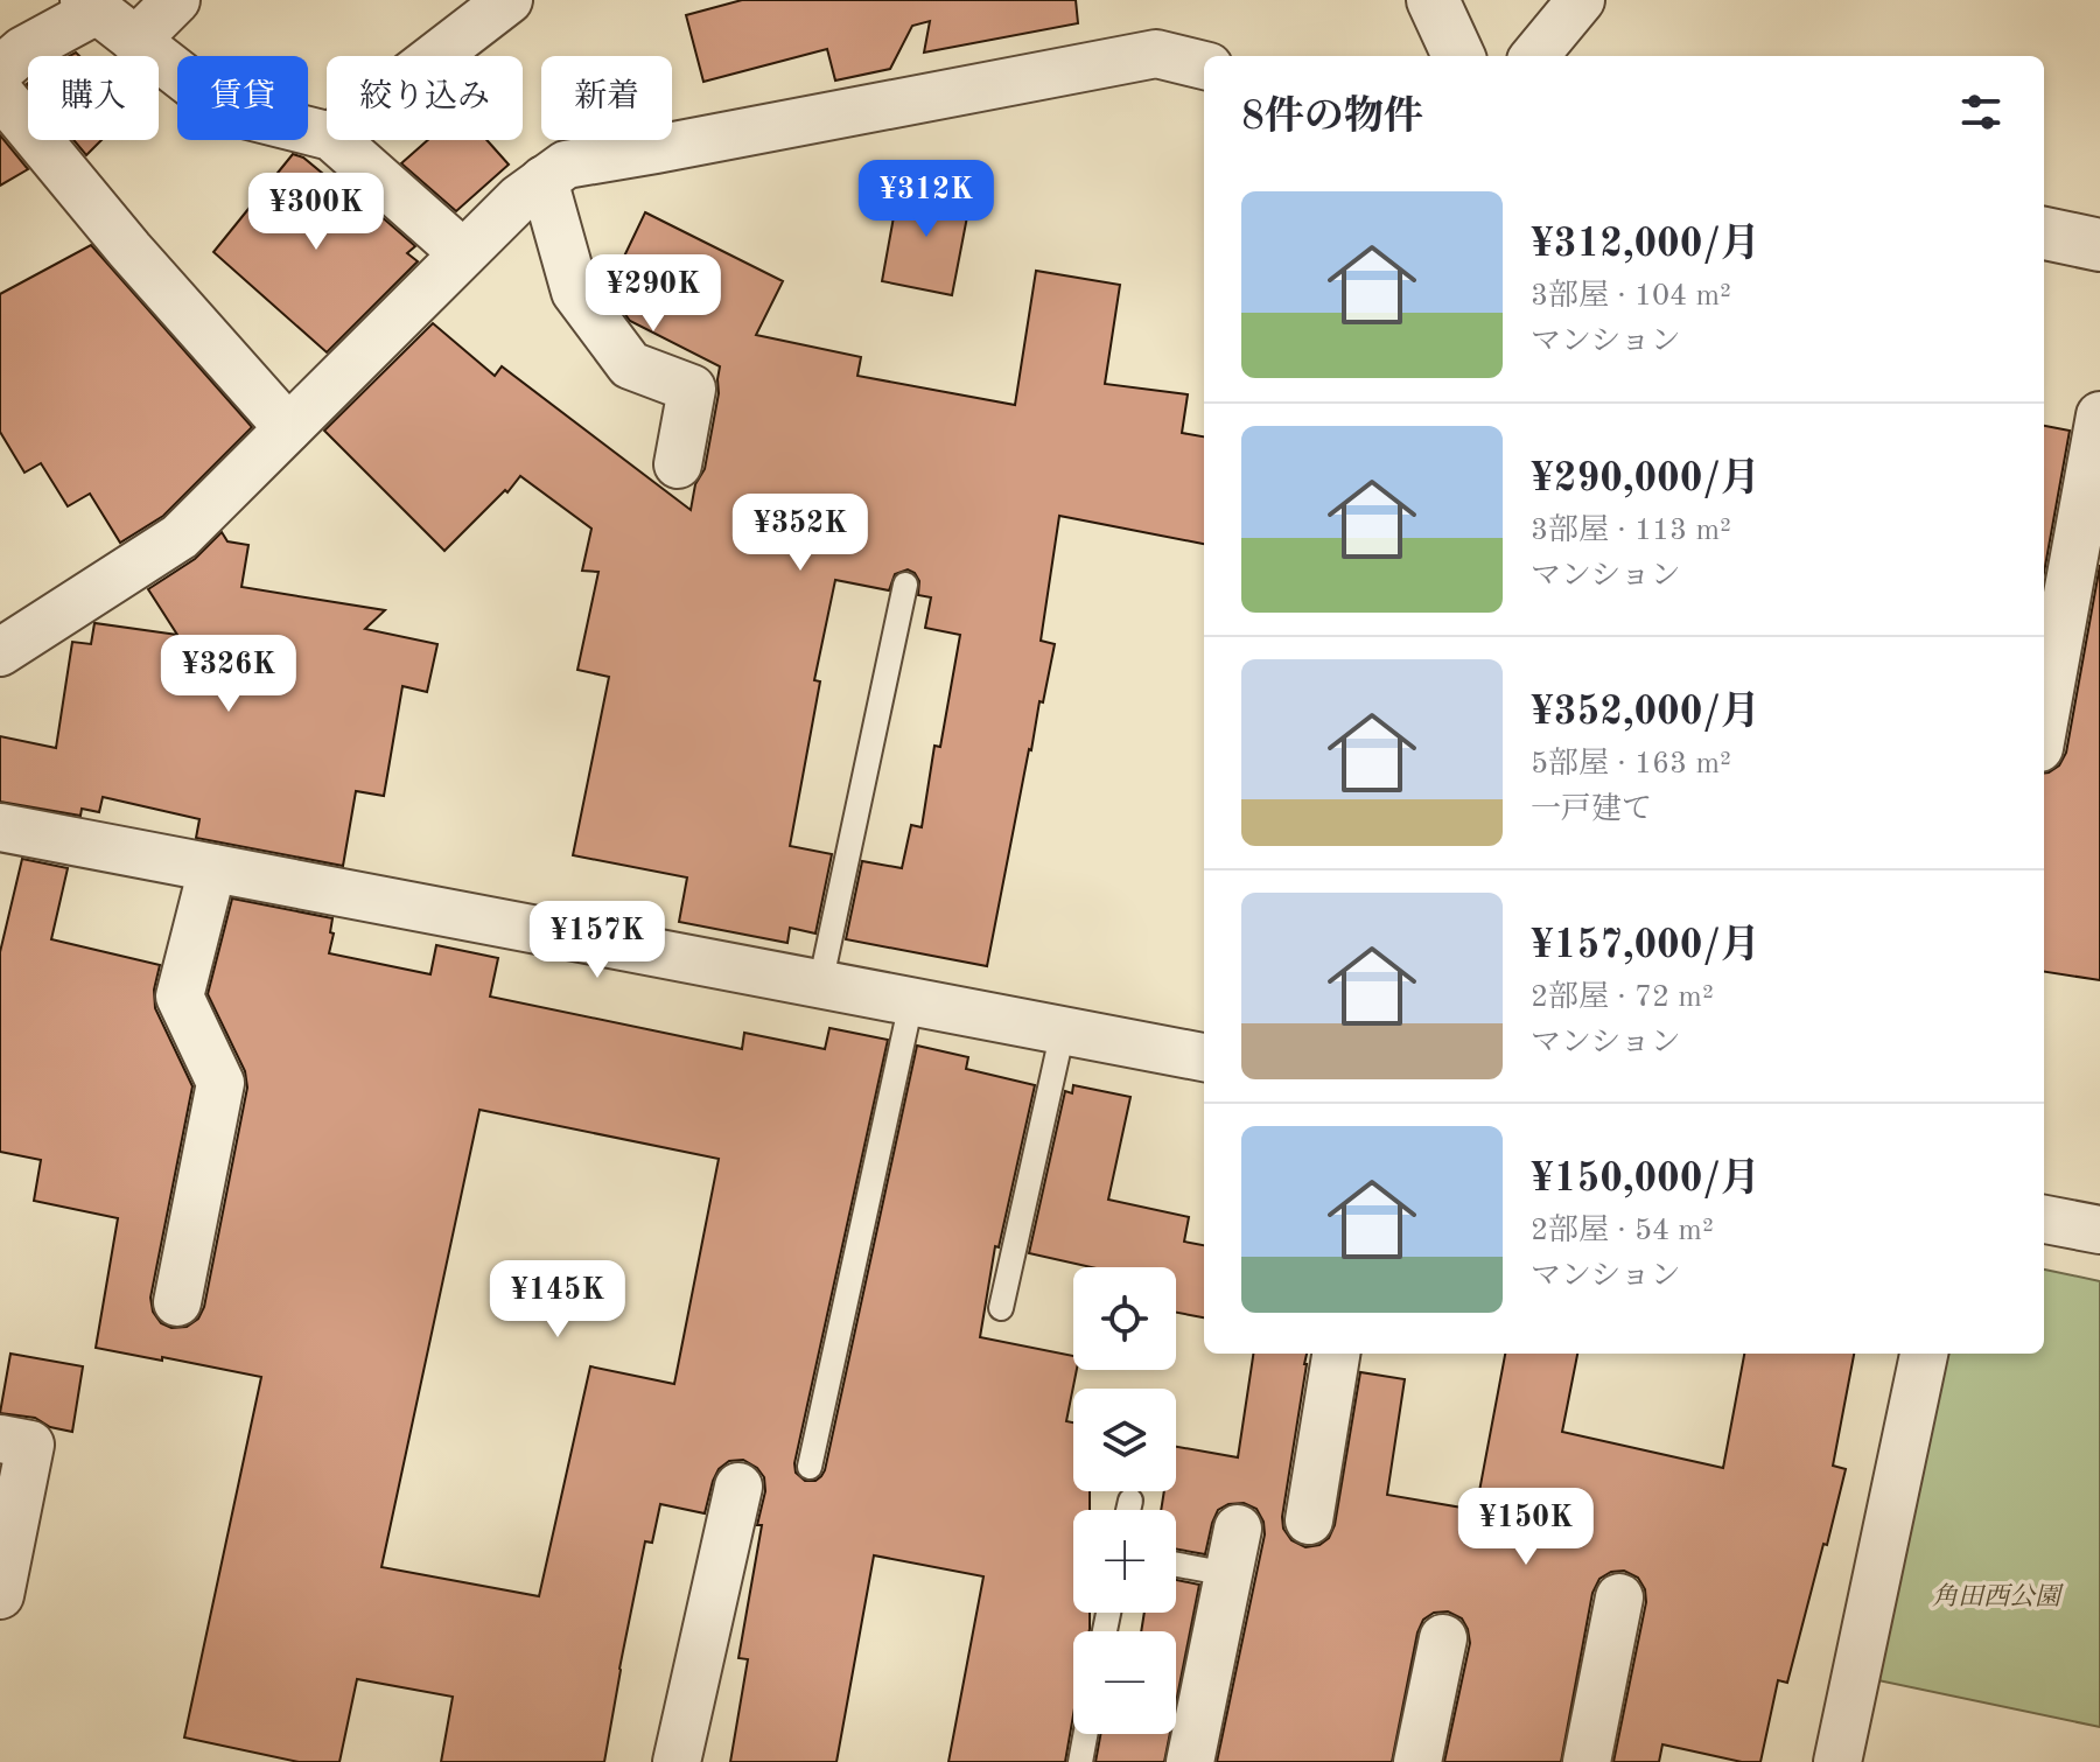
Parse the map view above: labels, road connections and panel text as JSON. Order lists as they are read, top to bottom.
{
  "parks": ["角田西公園"],
  "page": {
    "chip": [
      "購入",
      "賃貸",
      "絞り込み",
      "新着"
    ],
    "heading": "8件の物件",
    "price": [
      "¥312K",
      "¥300K",
      "¥290K",
      "¥352K",
      "¥326K",
      "¥157K",
      "¥145K",
      "¥150K"
    ],
    "list": [
      {
        "name": "¥312,000/月",
        "note": "3部屋 · 104 m² · マンション"
      },
      {
        "name": "¥290,000/月",
        "note": "3部屋 · 113 m² · マンション"
      },
      {
        "name": "¥352,000/月",
        "note": "5部屋 · 163 m² · 一戸建て"
      },
      {
        "name": "¥157,000/月",
        "note": "2部屋 · 72 m² · マンション"
      },
      {
        "name": "¥150,000/月",
        "note": "2部屋 · 54 m² · マンション"
      }
    ],
    "map_buttons": ["+", "−"]
  }
}
